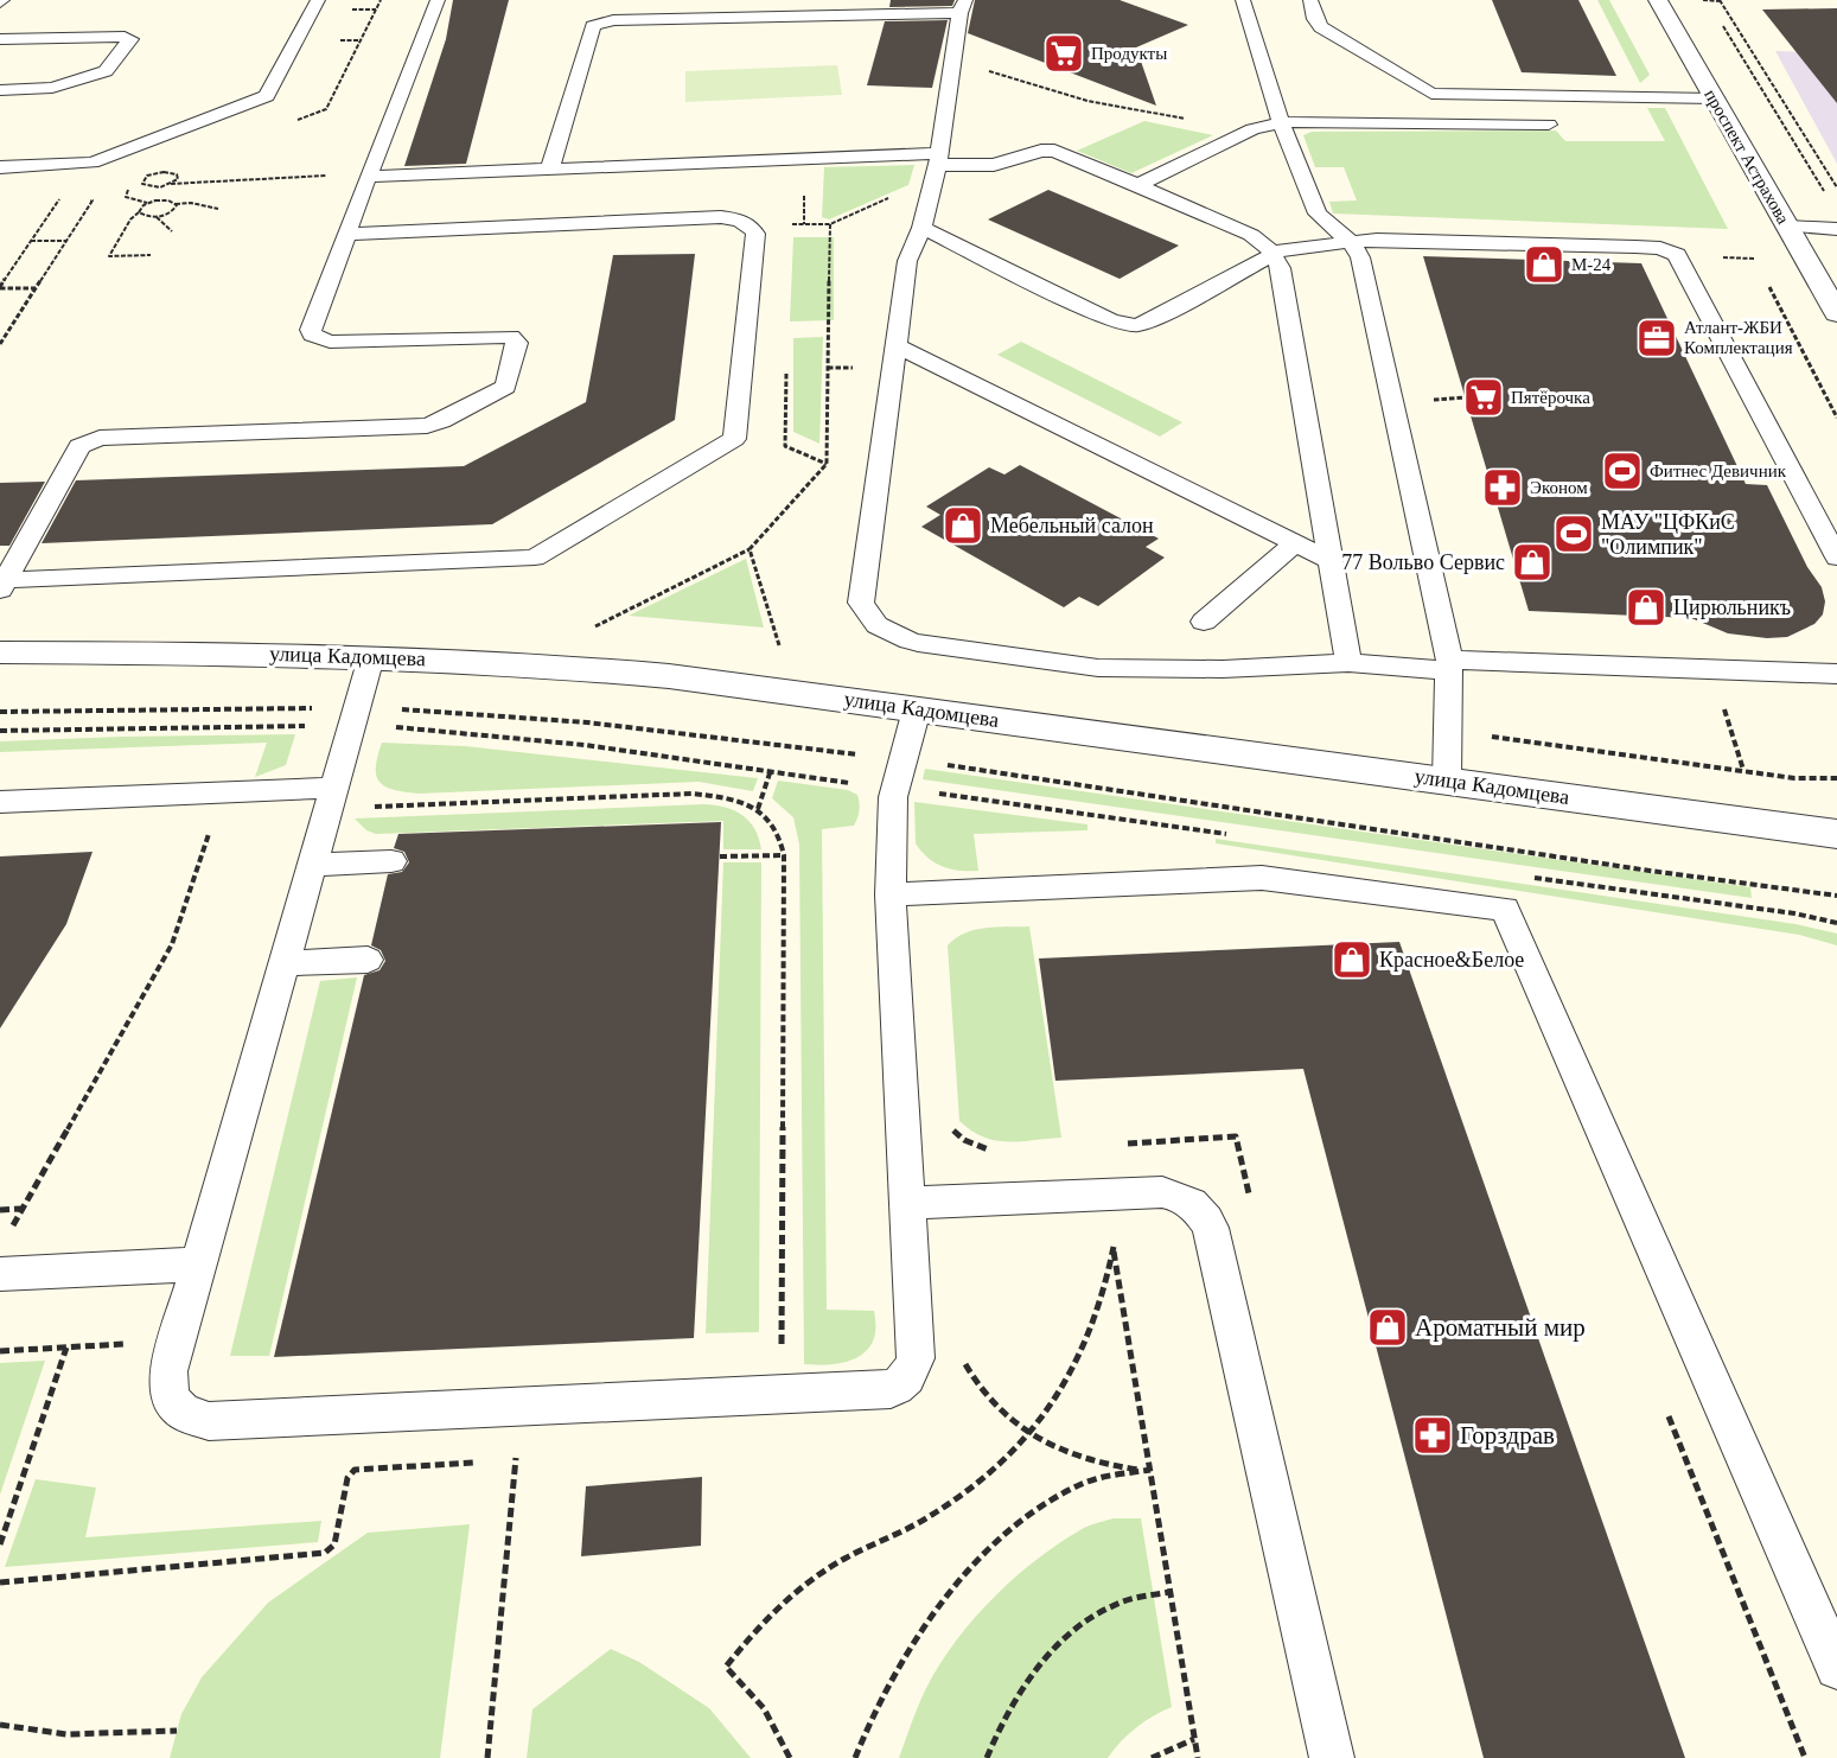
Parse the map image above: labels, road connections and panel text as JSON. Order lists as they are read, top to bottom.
{
  "streets": {
    "street": ["проспект Астрахова", "улица Кадомцева"]
  },
  "places": {
    "supermarket": ["Продукты", "Пятёрочка"],
    "shop": [
      "М-24",
      "Мебельный салон",
      "77 Вольво Сервис",
      "Цирюльникъ",
      "Красное&Белое",
      "Ароматный мир"
    ],
    "office": ["Атлант-ЖБИ Комплектация"],
    "sports": ["Фитнес Девичник", "МАУ \"ЦФКиС \"Олимпик\""],
    "pharmacy": ["Эконом", "Горздрав"]
  }
}
